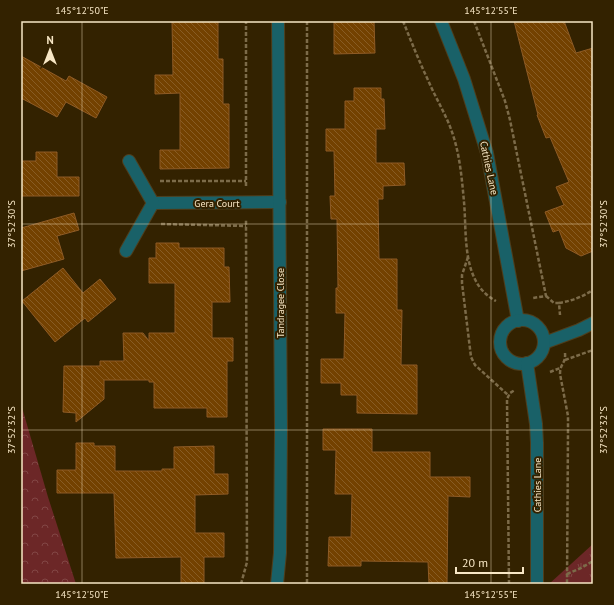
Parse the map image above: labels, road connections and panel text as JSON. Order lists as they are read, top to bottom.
{
  "streets": {
    "street": ["Cathies Lane", "Gera Court", "Tandragee Close"]
  },
  "crossings": [
    ["Gera Court", "Tandragee Close"]
  ],
  "scale_bar": "20 m",
  "north": "top",
  "coordinates": [
    "145°12'50\"E",
    "145°12'55\"E",
    "37°52'30\"S",
    "37°52'32\"S"
  ]
}
